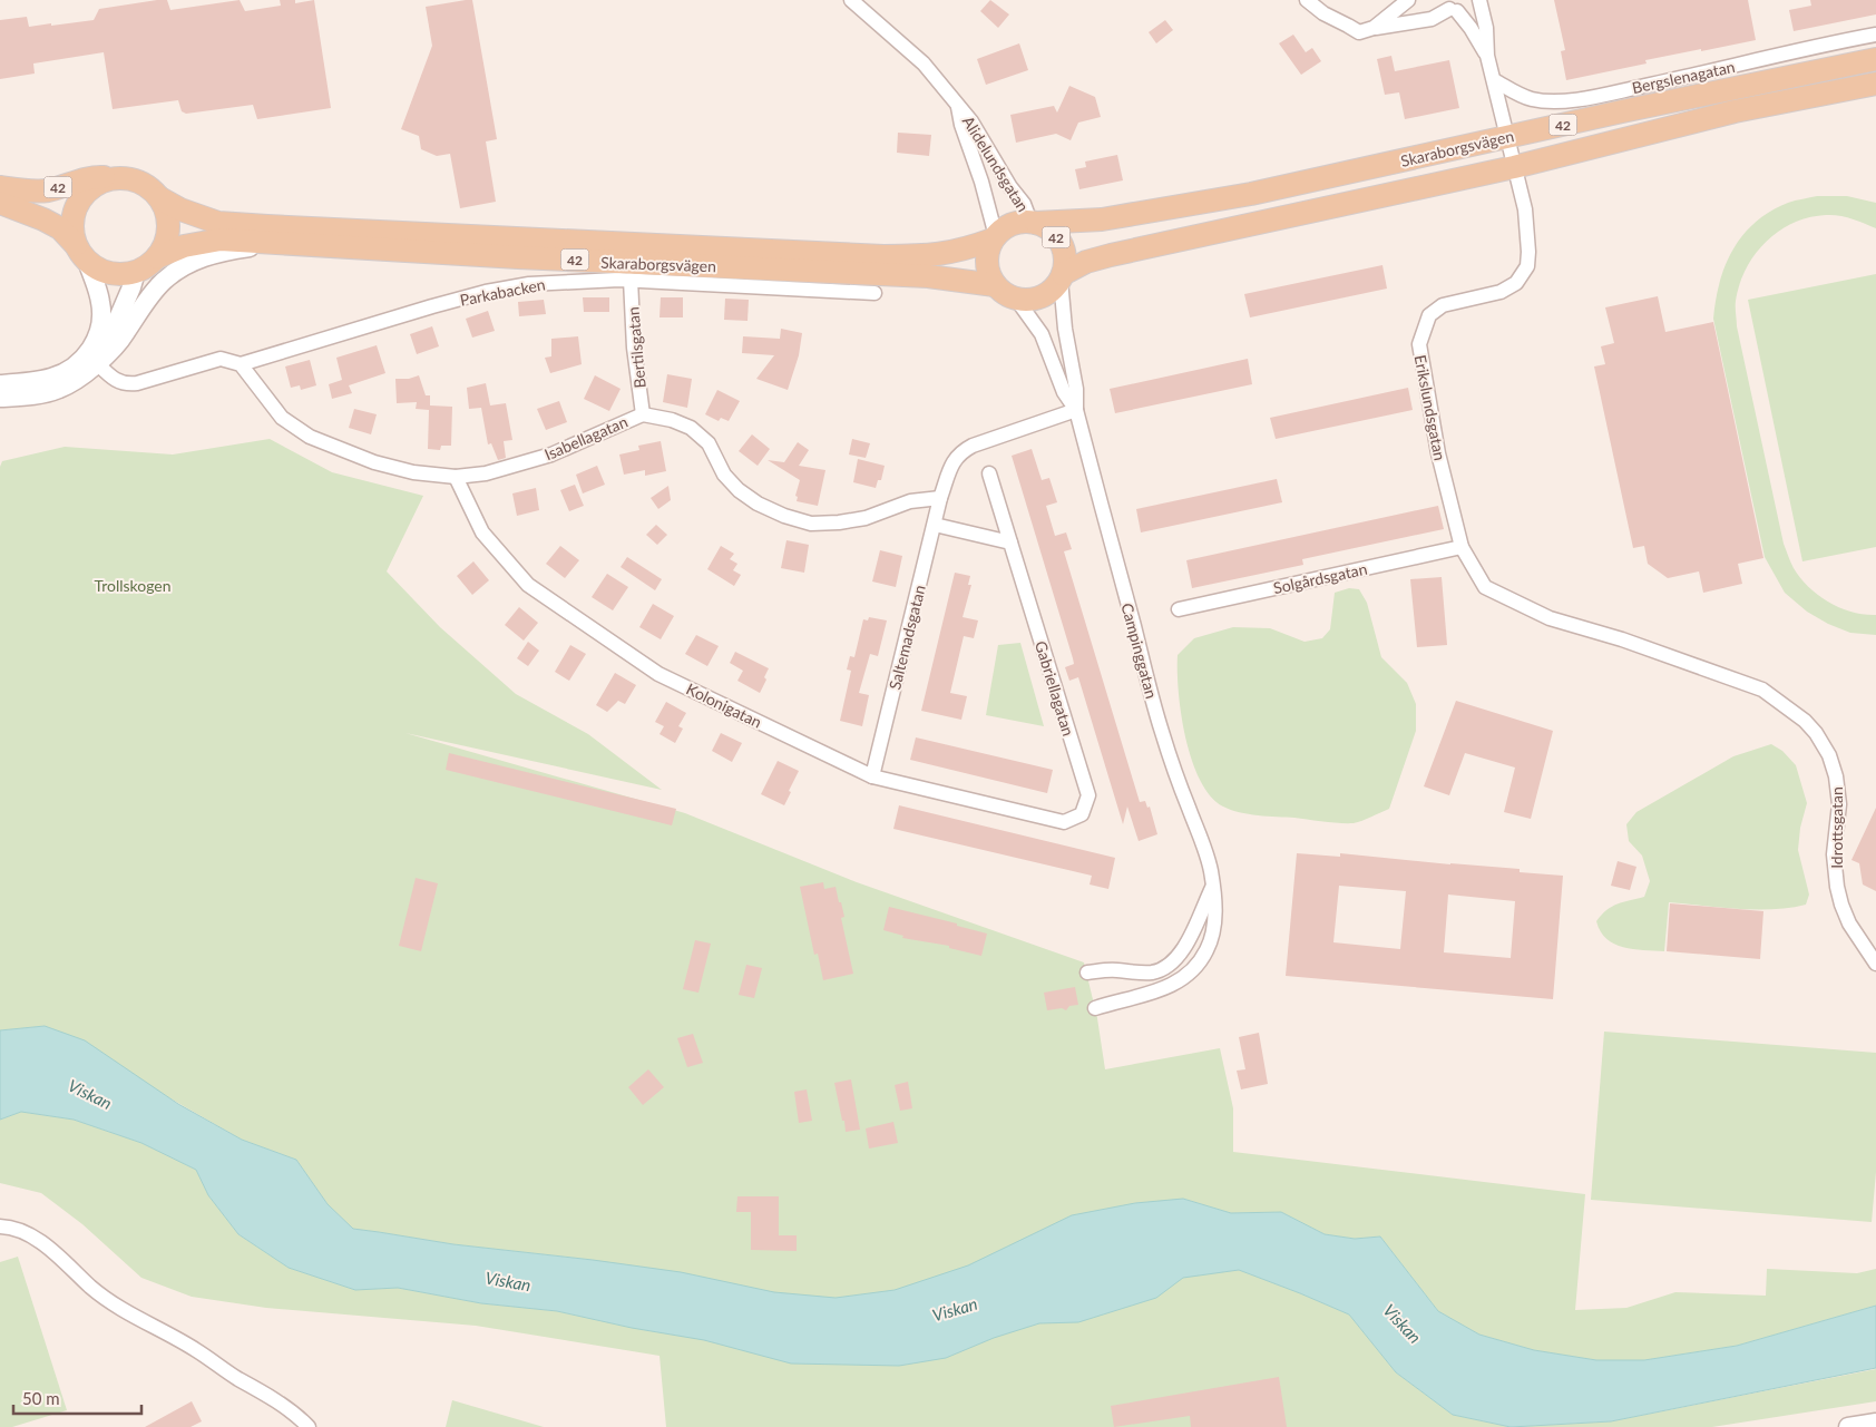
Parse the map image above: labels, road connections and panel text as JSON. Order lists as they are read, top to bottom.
{
  "streets": {
    "main road": ["42", "Skaraborgsvägen"],
    "street": [
      "Bergslenagatan",
      "Alidelundsgatan",
      "Parkabacken",
      "Bertilsgatan",
      "Erikslundsgatan",
      "Isabellagatan",
      "Solgårdsgatan",
      "Saltemadsgatan",
      "Campinggatan",
      "Gabriellagatan",
      "Kolonigatan",
      "Idrottsgatan"
    ]
  },
  "crossings": [
    ["42", "Skaraborgsvägen"],
    ["42", "Alidelundsgatan"],
    ["42", "Campinggatan"],
    ["Skaraborgsvägen", "Alidelundsgatan"],
    ["Skaraborgsvägen", "Erikslundsgatan"],
    ["Skaraborgsvägen", "Campinggatan"],
    ["Alidelundsgatan", "Campinggatan"],
    ["Parkabacken", "Bertilsgatan"],
    ["Parkabacken", "Isabellagatan"],
    ["Bertilsgatan", "Isabellagatan"],
    ["Erikslundsgatan", "Solgårdsgatan"],
    ["Erikslundsgatan", "Idrottsgatan"],
    ["Isabellagatan", "Saltemadsgatan"],
    ["Isabellagatan", "Kolonigatan"],
    ["Saltemadsgatan", "Kolonigatan"],
    ["Gabriellagatan", "Kolonigatan"]
  ],
  "water": ["Viskan"],
  "parks": ["Trollskogen"],
  "scale_bar": "50 m"
}
